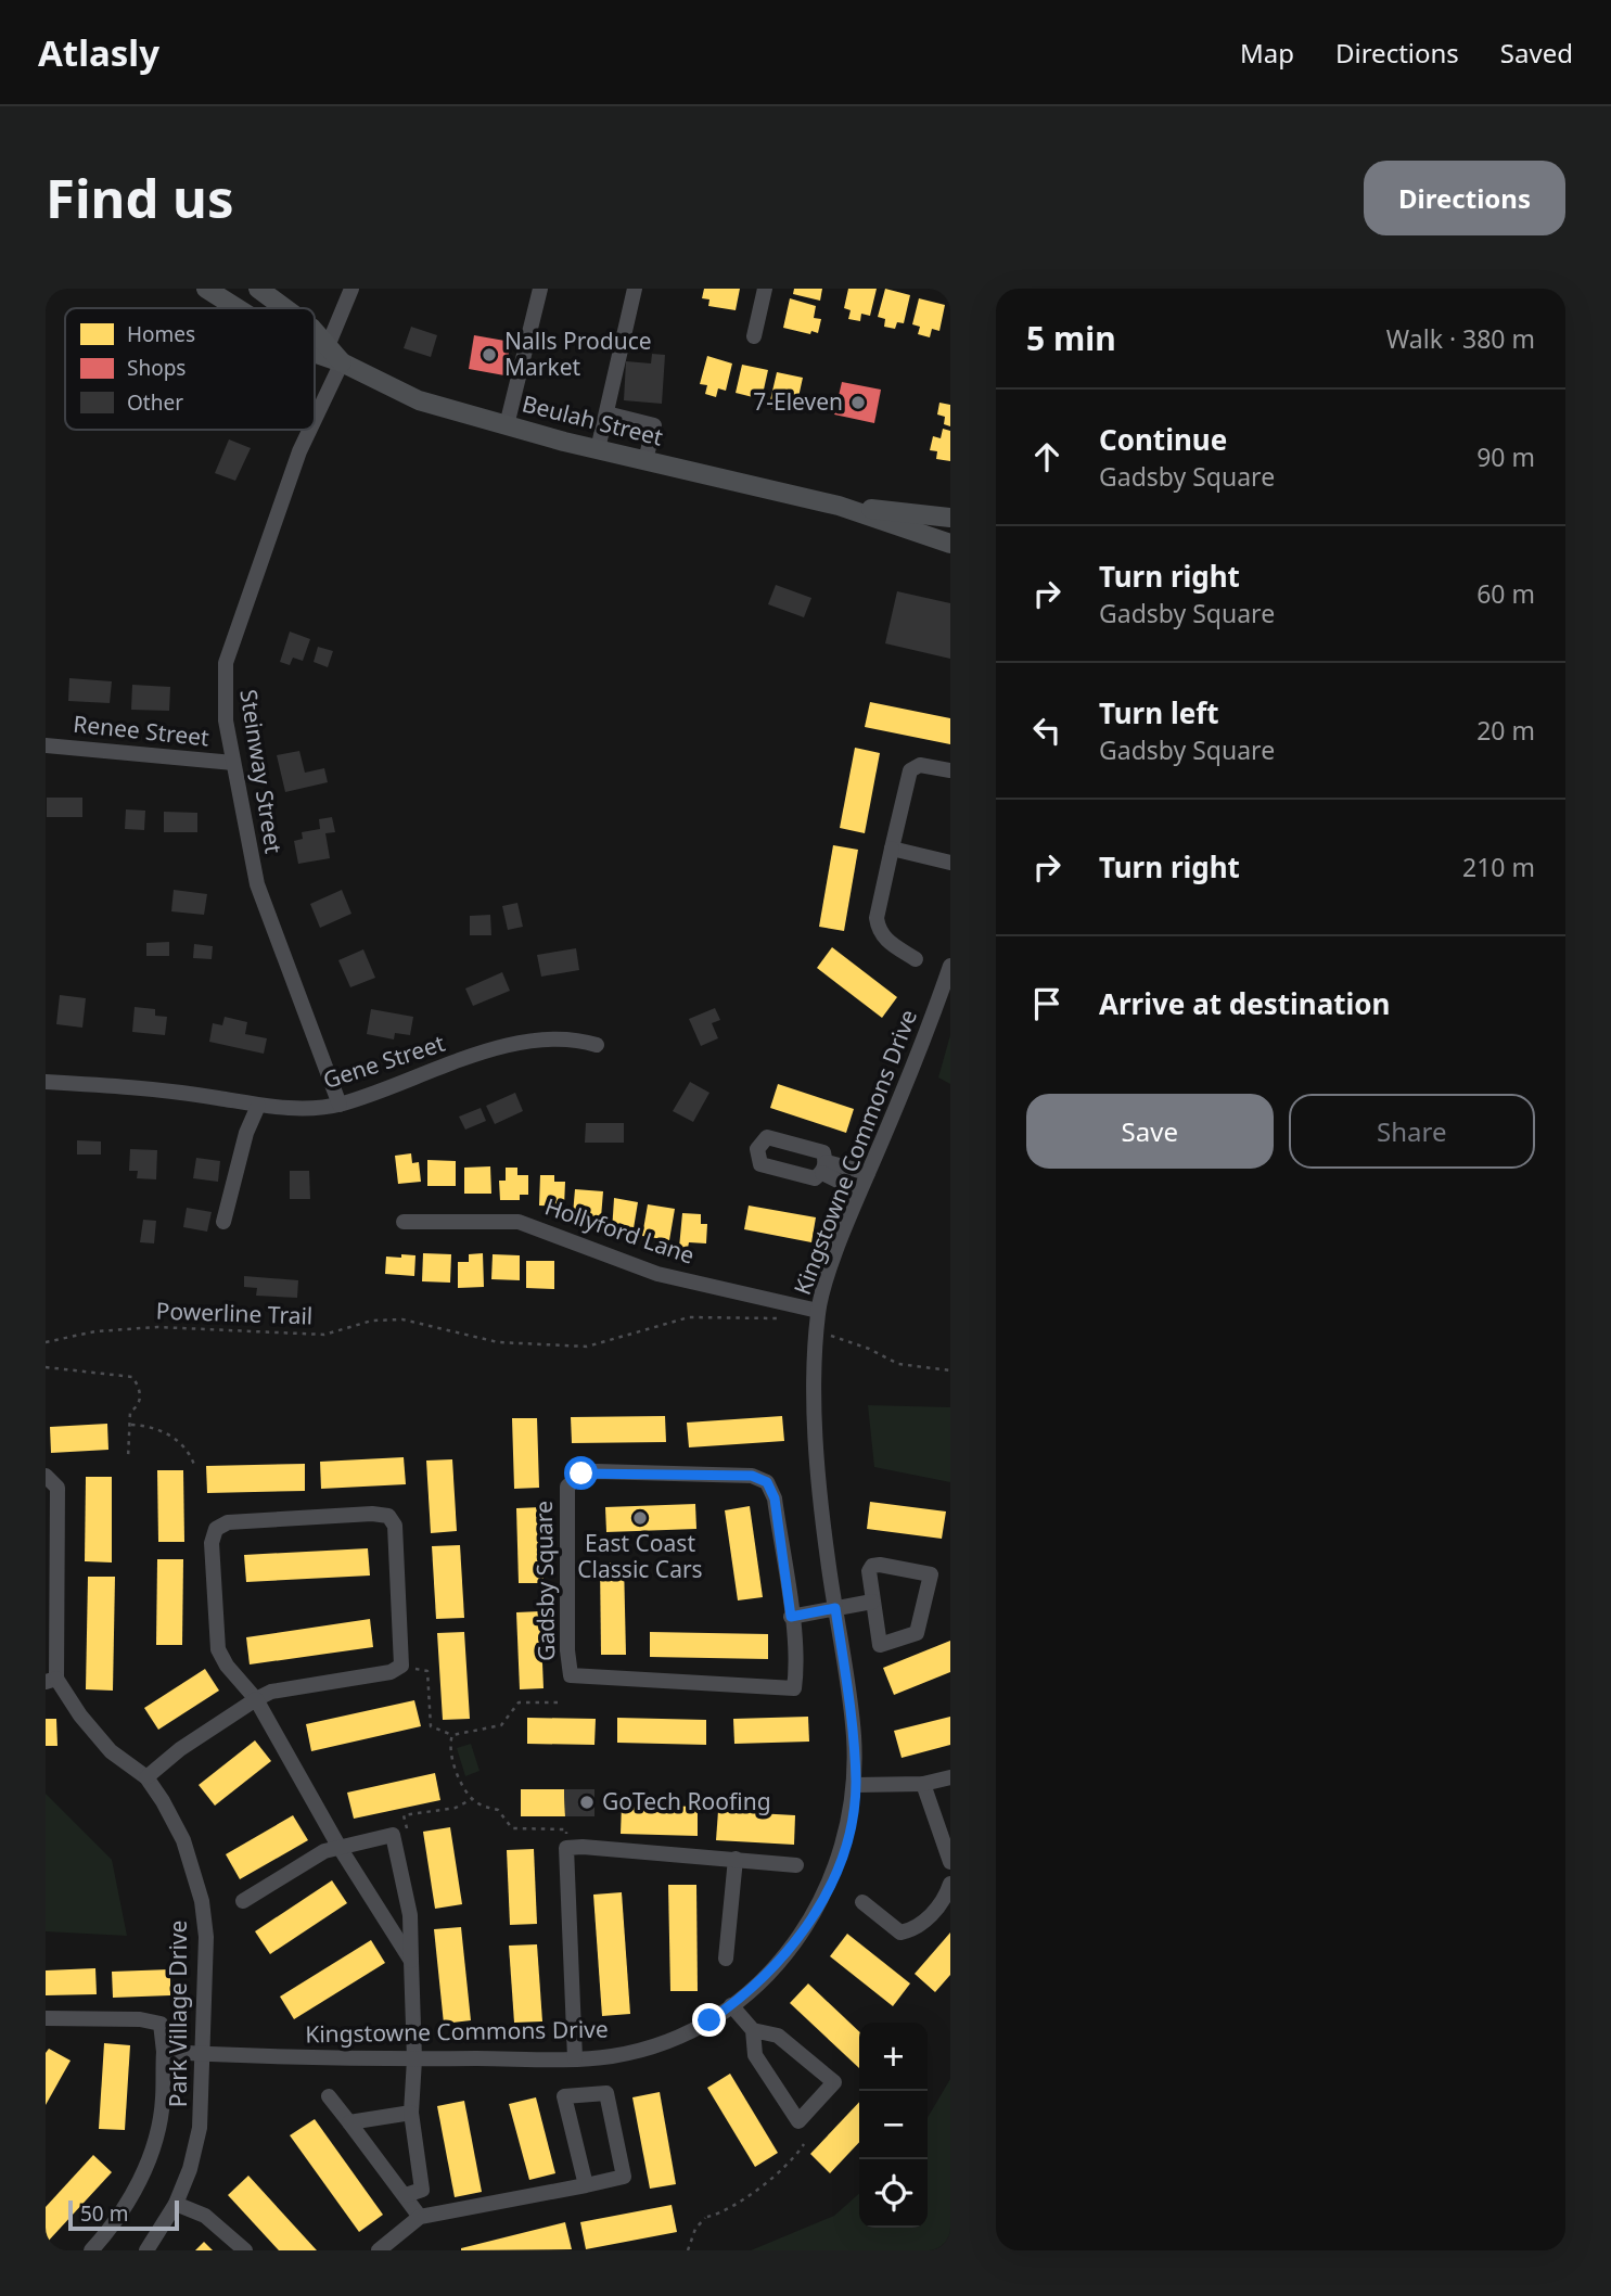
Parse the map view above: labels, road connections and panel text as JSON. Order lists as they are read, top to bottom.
{
  "streets": {
    "main road": ["Beulah Street"],
    "street": [
      "Renee Street",
      "Steinway Street",
      "Gene Street",
      "Kingstowne Commons Drive",
      "Hollyford Lane",
      "Gadsby Square",
      "Park Village Drive"
    ],
    "path": ["Powerline Trail"]
  },
  "crossings": [
    ["Beulah Street", "Steinway Street"],
    ["Renee Street", "Steinway Street"],
    ["Steinway Street", "Gene Street"],
    ["Kingstowne Commons Drive", "Hollyford Lane"],
    ["Kingstowne Commons Drive", "Park Village Drive"]
  ],
  "places": [
    "Nalls Produce Market",
    "7-Eleven",
    "East Coast Classic Cars",
    "GoTech Roofing"
  ],
  "legend": ["Homes", "Shops", "Other"],
  "scale_bar": "50 m",
  "page": {
    "header": "Atlasly",
    "nav": ["Map", "Directions", "Saved"],
    "buttons": [
      "Directions",
      ["Save", "Share"]
    ],
    "title": "Find us",
    "heading": ["5 min", "Walk · 380 m"],
    "list": [
      ["Continue", "Gadsby Square", "90 m"],
      ["Turn right", "Gadsby Square", "60 m"],
      ["Turn left", "Gadsby Square", "20 m"],
      ["Turn right", "210 m"],
      "Arrive at destination"
    ],
    "map_buttons": ["+", "−"],
    "scale": "50 m"
  }
}
